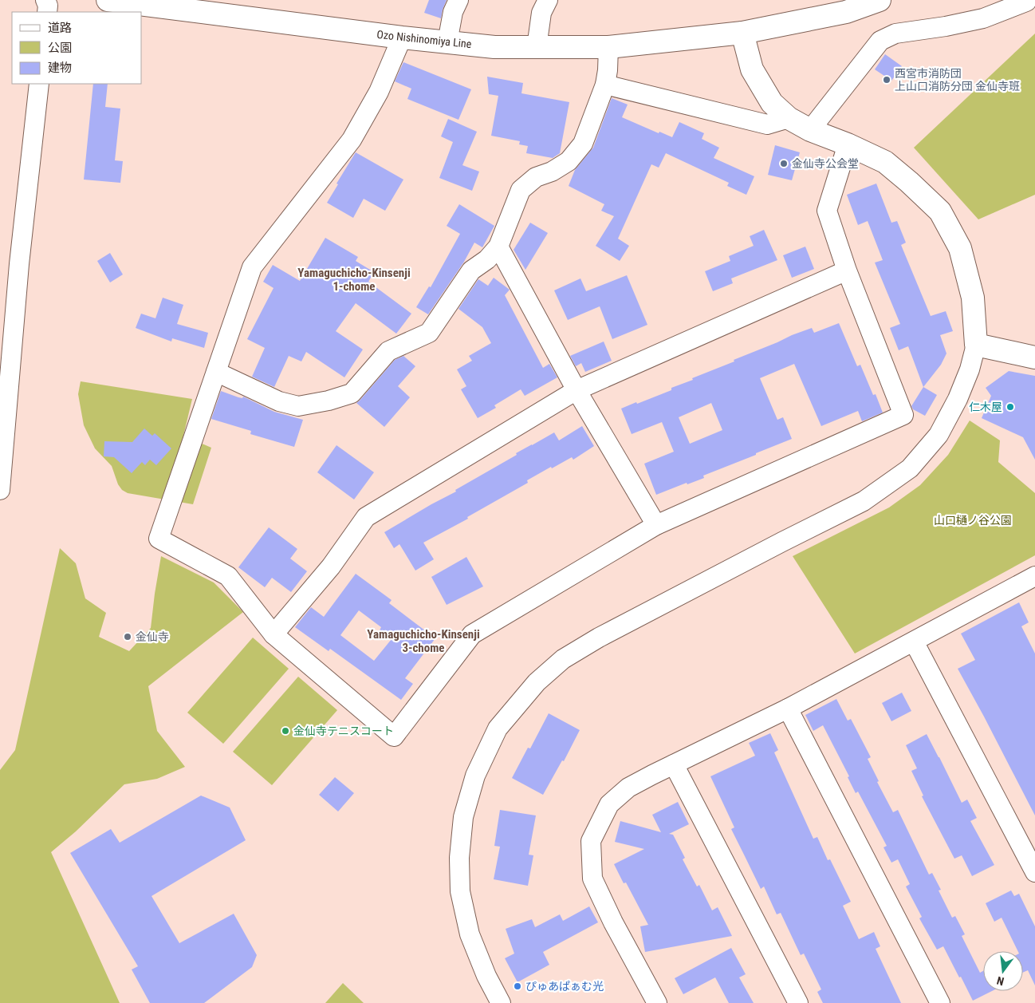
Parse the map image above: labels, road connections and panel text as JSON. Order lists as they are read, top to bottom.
{
  "streets": {
    "main road": ["Ozo Nishinomiya Line"]
  },
  "districts": ["Yamaguchicho-Kinsenji 1-chome", "Yamaguchicho-Kinsenji 3-chome"],
  "parks": ["山口樋ノ谷公園"],
  "places": [
    "西宮市消防団 上山口消防分団 金仙寺班",
    "金仙寺公会堂",
    "仁木屋",
    "金仙寺",
    "金仙寺テニスコート",
    "ぴゅあぱぁむ光"
  ],
  "legend": ["道路", "公園", "建物"],
  "north": "bottom"
}
